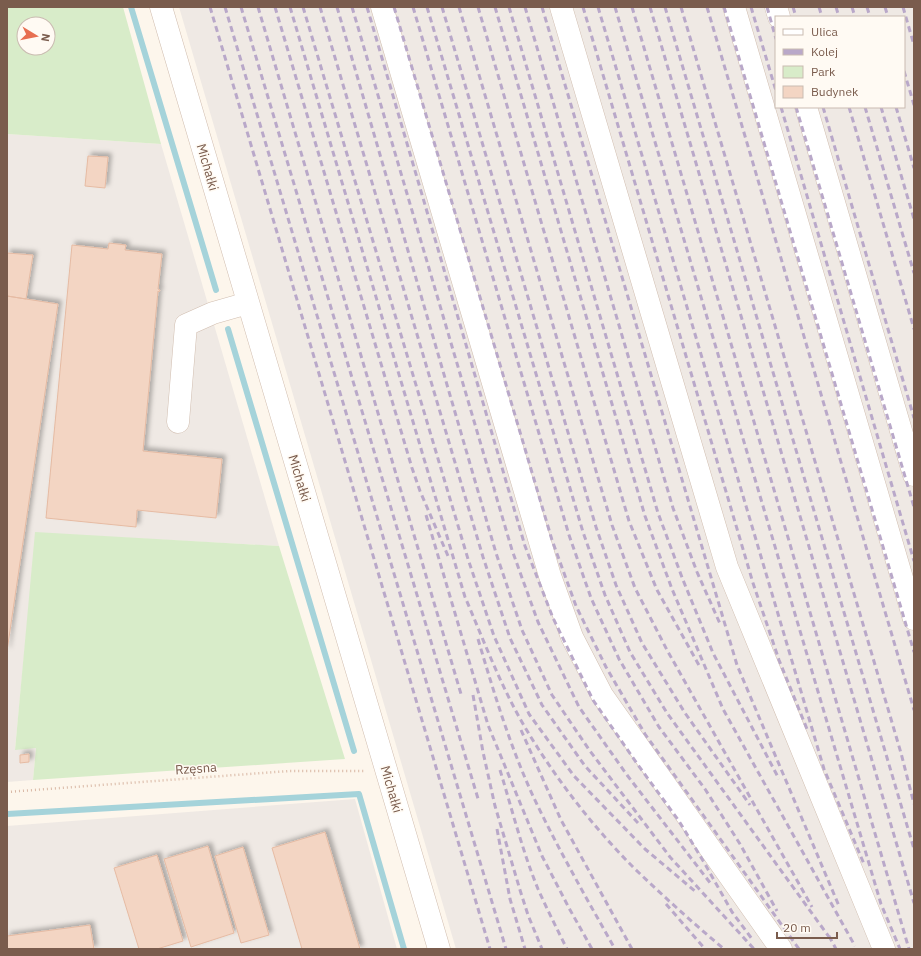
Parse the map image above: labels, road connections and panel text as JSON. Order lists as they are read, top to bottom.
{
  "streets": {
    "street": ["Michałki"],
    "path": ["Rzęsna"]
  },
  "crossings": [
    ["Michałki", "Rzęsna"]
  ],
  "legend": [
    "Ulica",
    "Kolej",
    "Park",
    "Budynek"
  ],
  "scale_bar": "20 m",
  "north": "right"
}
